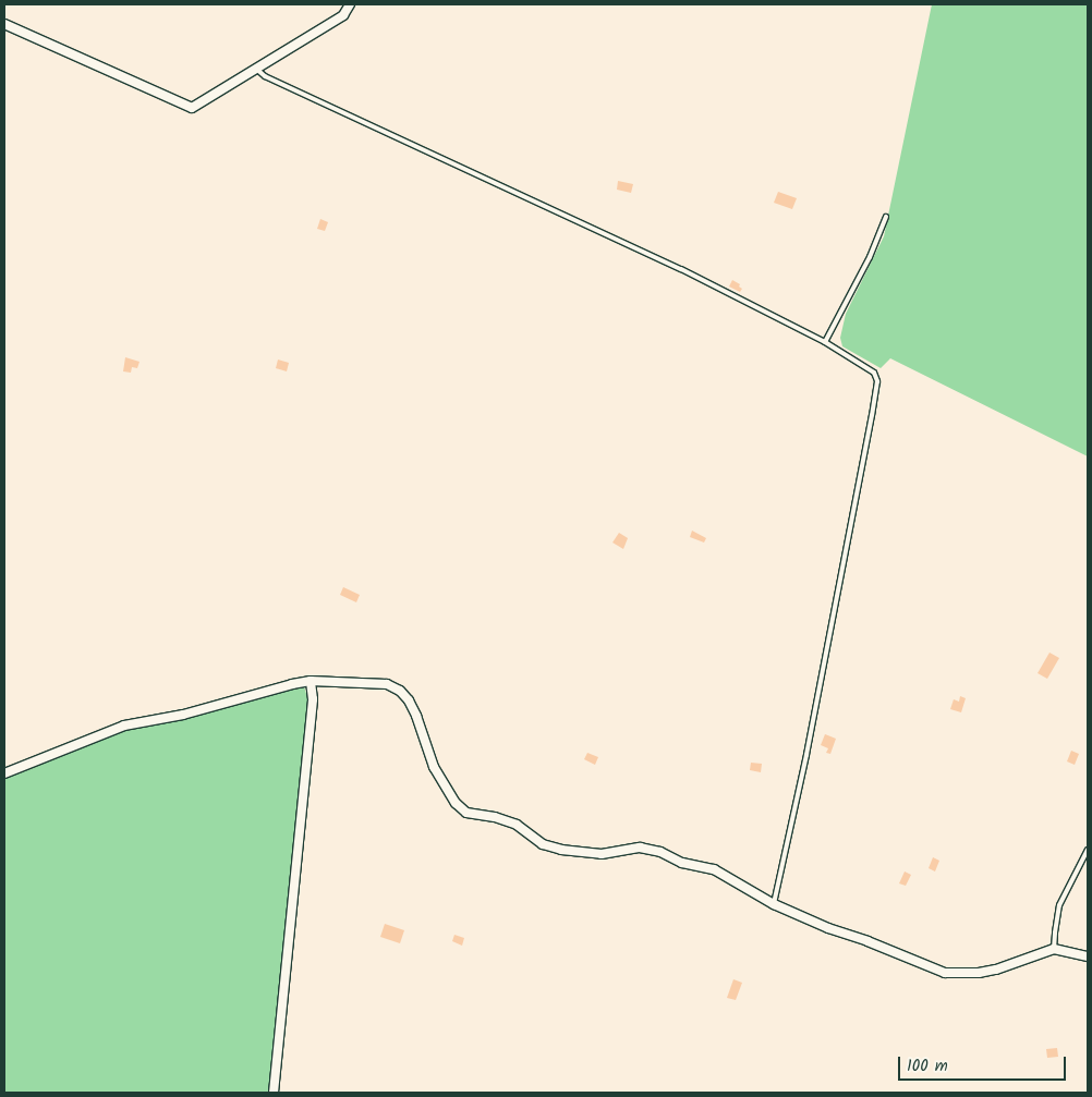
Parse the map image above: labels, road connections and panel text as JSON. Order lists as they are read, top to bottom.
{
  "scale_bar": "100 m"
}
